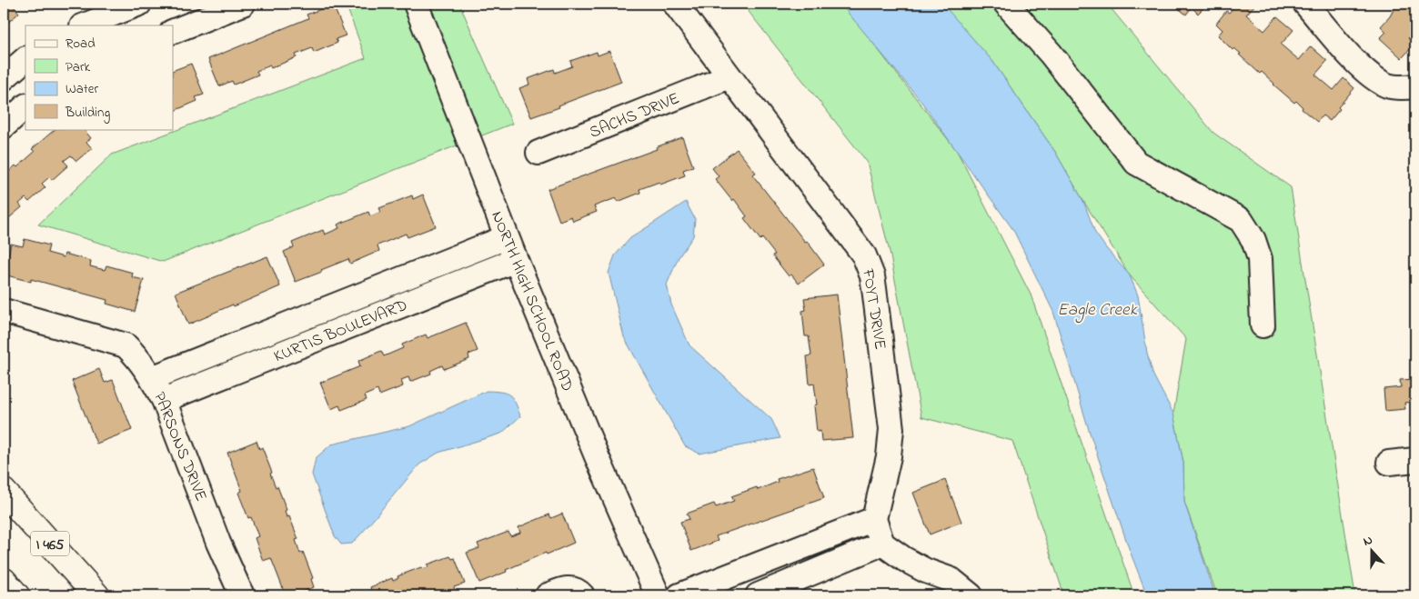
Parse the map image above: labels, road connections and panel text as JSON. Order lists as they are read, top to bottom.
{
  "streets": {
    "highway": ["I 465"],
    "street": [
      "SACHS DRIVE",
      "NORTH HIGH SCHOOL ROAD",
      "FOYT DRIVE",
      "KURTIS BOULEVARD",
      "PARSONS DRIVE"
    ]
  },
  "crossings": [
    ["SACHS DRIVE", "FOYT DRIVE"],
    ["NORTH HIGH SCHOOL ROAD", "KURTIS BOULEVARD"],
    ["KURTIS BOULEVARD", "PARSONS DRIVE"]
  ],
  "water": ["Eagle Creek"],
  "legend": [
    "Road",
    "Park",
    "Water",
    "Building"
  ],
  "north": "top"
}
